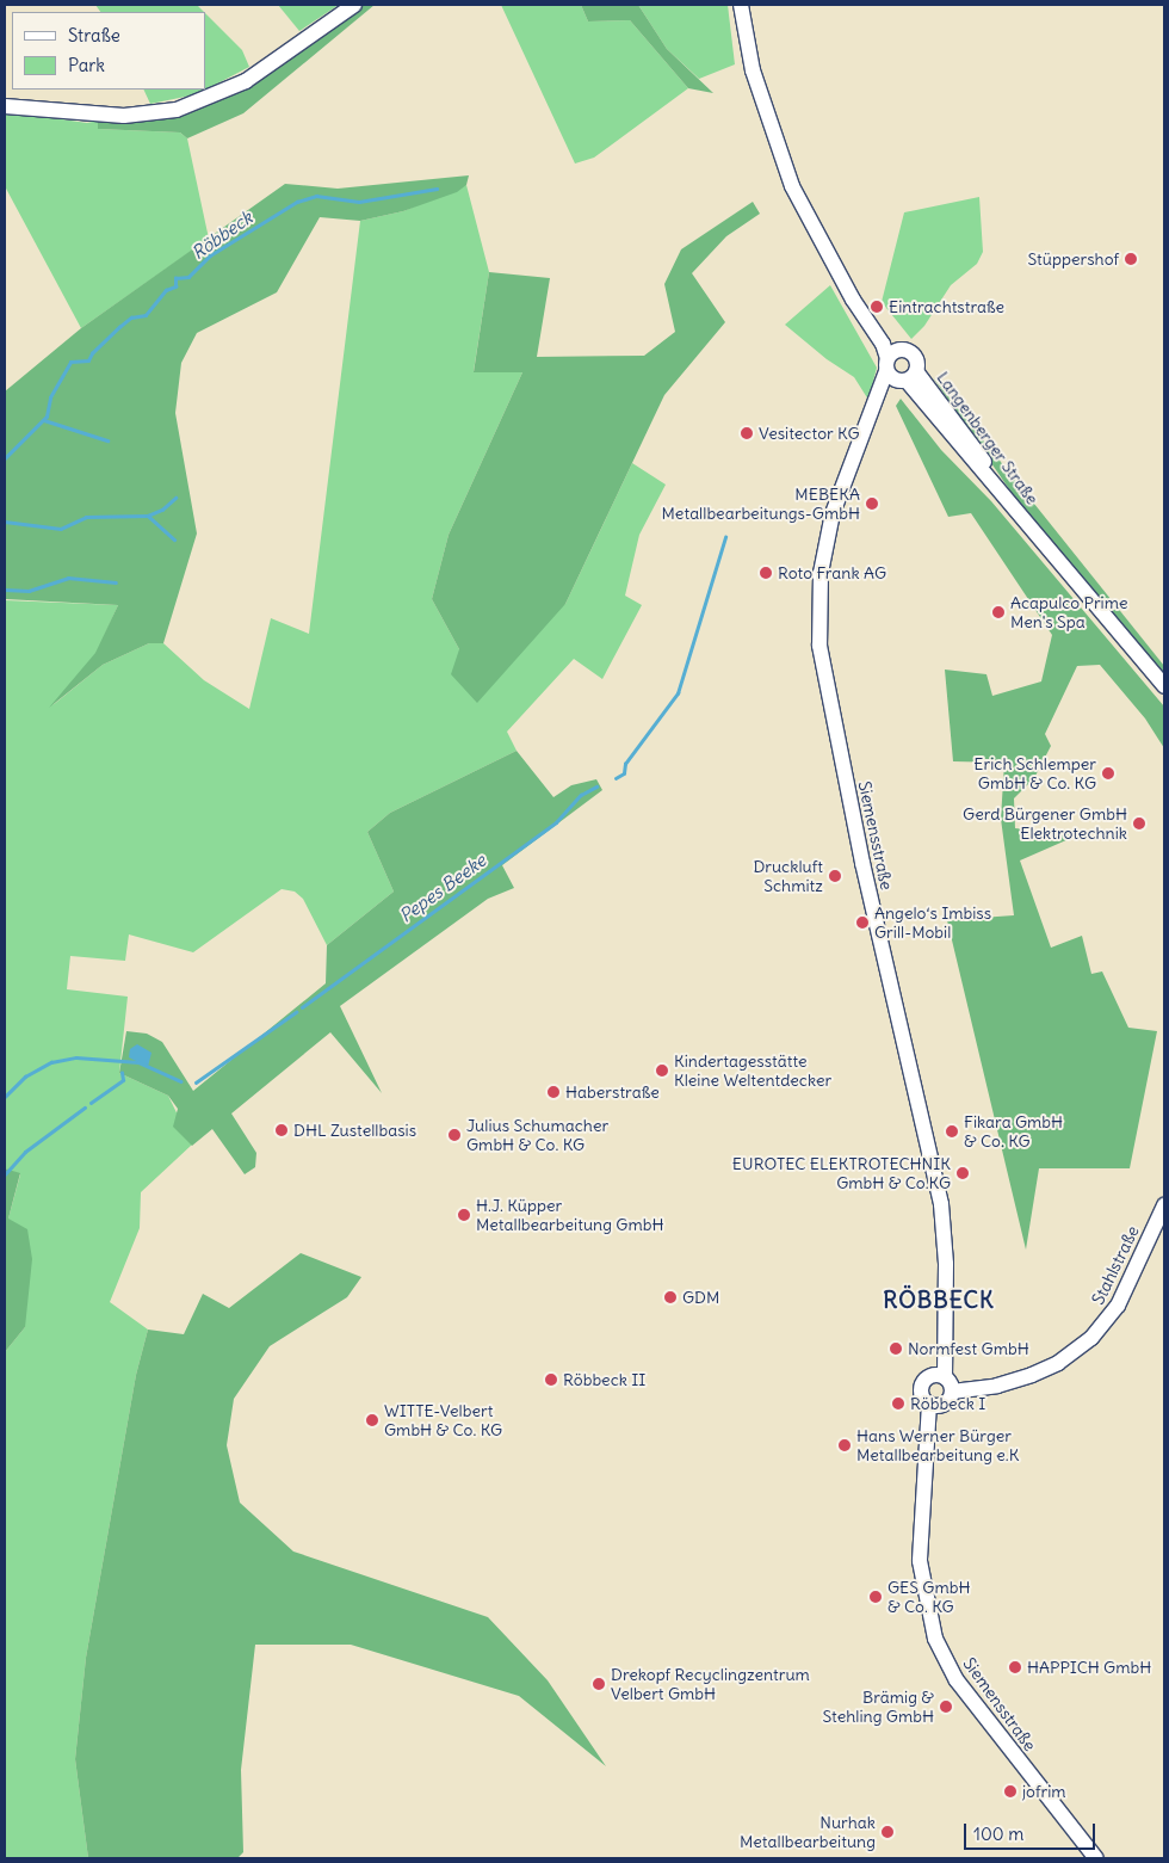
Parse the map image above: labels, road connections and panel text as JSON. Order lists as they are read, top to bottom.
{
  "streets": {
    "street": ["Langenberger Straße", "Siemensstraße", "Stahlstraße"]
  },
  "crossings": [
    ["Langenberger Straße", "Siemensstraße"],
    ["Siemensstraße", "Stahlstraße"]
  ],
  "districts": ["RÖBBECK"],
  "water": ["Röbbeck", "Pepes Beeke"],
  "places": [
    "Stüppershof",
    "Eintrachtstraße",
    "Vesitector KG",
    "MEBEKA Metallbearbeitungs-GmbH",
    "Roto Frank AG",
    "Acapulco Prime Men's Spa",
    "Erich Schlemper GmbH & Co. KG",
    "Gerd Bürgener GmbH Elektrotechnik",
    "Druckluft Schmitz",
    "Angelo‘s Imbiss Grill-Mobil",
    "Kindertagesstätte Kleine Weltentdecker",
    "Haberstraße",
    "DHL Zustellbasis",
    "Fikara GmbH & Co. KG",
    "Julius Schumacher GmbH & Co. KG",
    "EUROTEC ELEKTROTECHNIK GmbH & Co.KG",
    "H.J. Küpper Metallbearbeitung GmbH",
    "GDM",
    "Normfest GmbH",
    "Röbbeck II",
    "Röbbeck I",
    "WITTE-Velbert GmbH & Co. KG",
    "Hans Werner Bürger Metallbearbeitung e.K",
    "GES GmbH & Co. KG",
    "HAPPICH GmbH",
    "Drekopf Recyclingzentrum Velbert GmbH",
    "Brämig & Stehling GmbH",
    "jofrim",
    "Nurhak Metallbearbeitung"
  ],
  "legend": ["Straße", "Park"],
  "scale_bar": "100 m"
}
